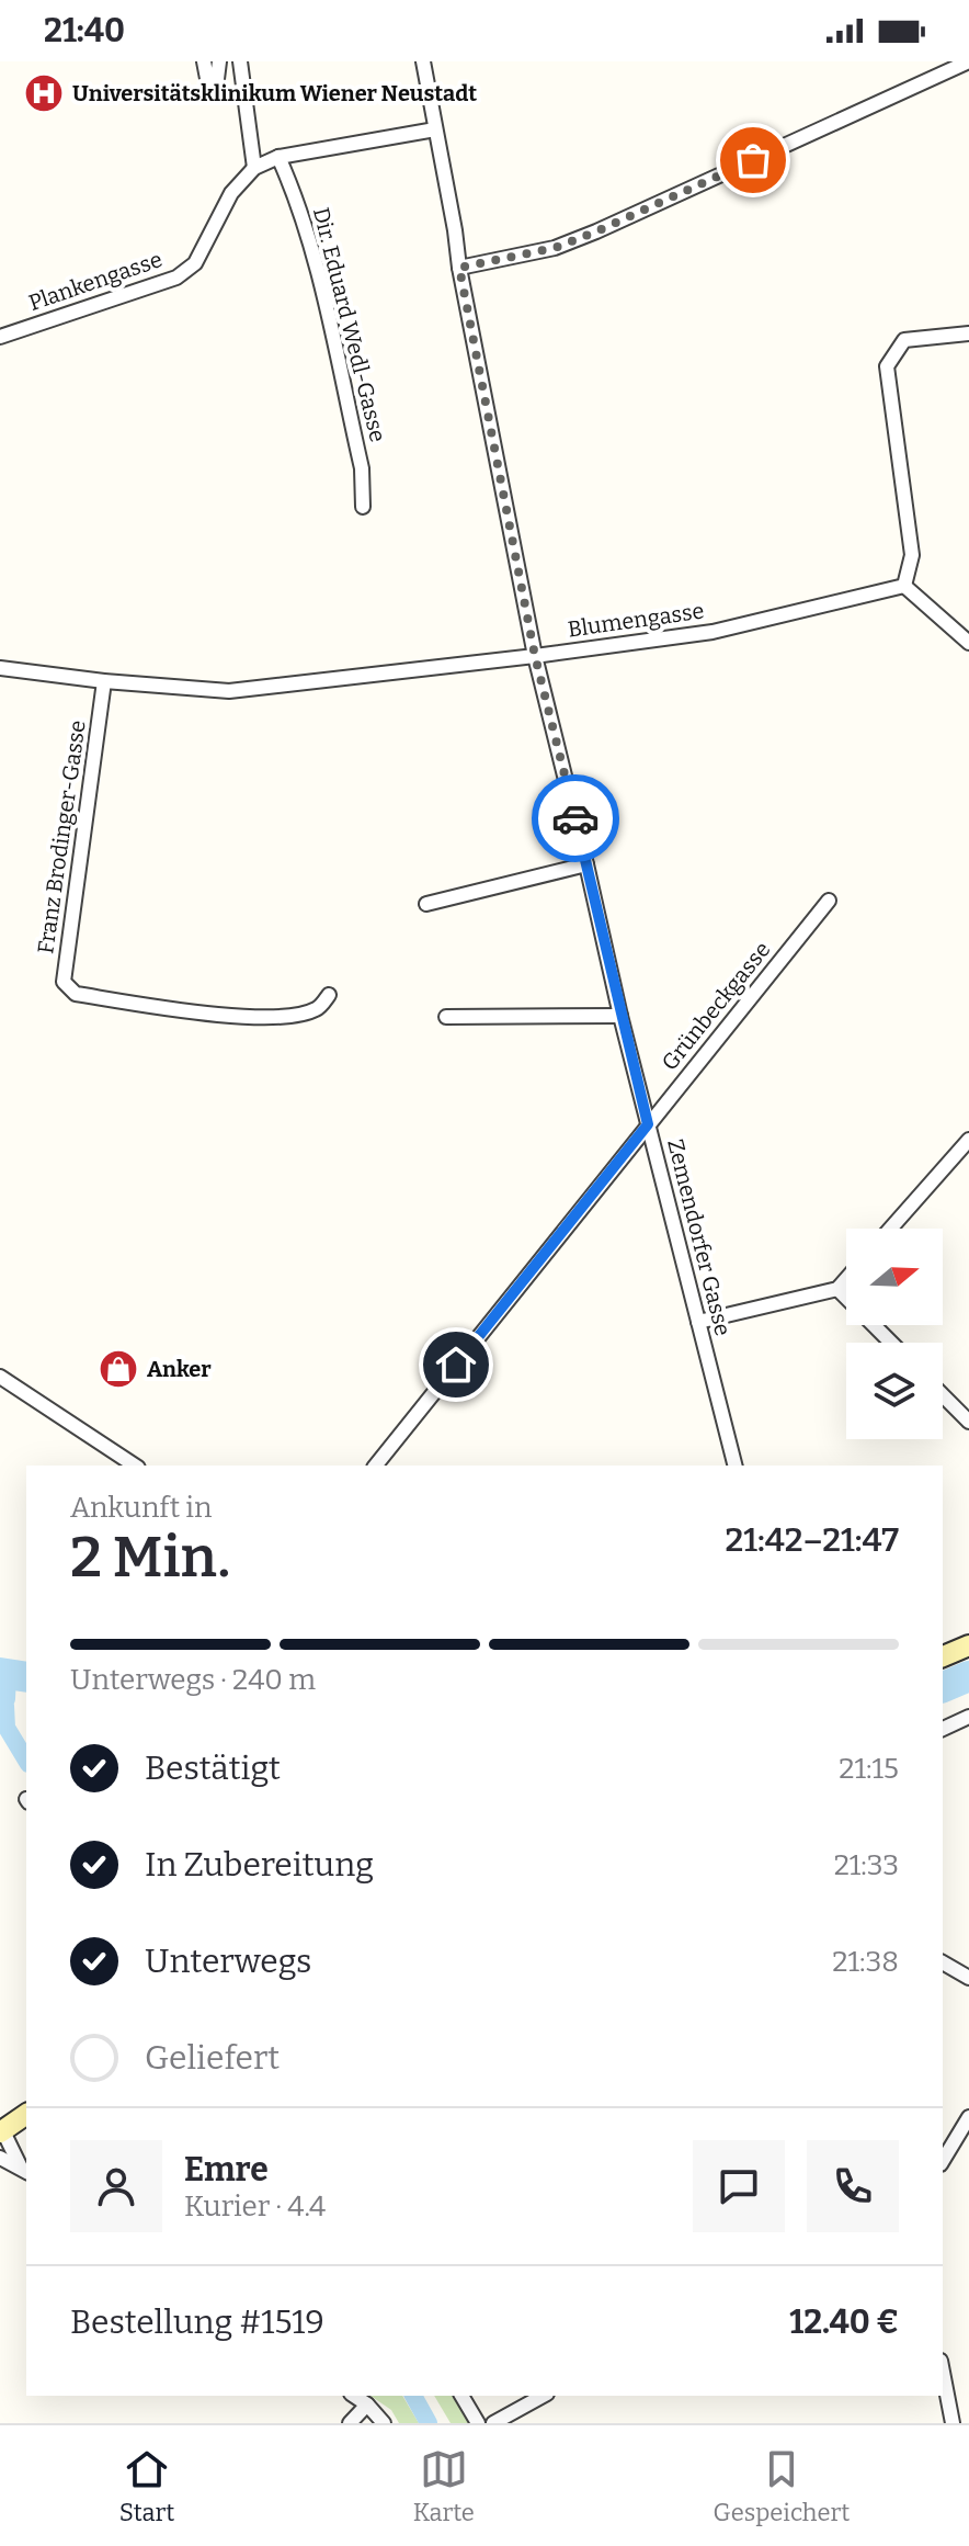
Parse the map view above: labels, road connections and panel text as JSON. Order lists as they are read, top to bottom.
{
  "streets": {
    "street": [
      "Plankengasse",
      "Dir. Eduard Wedl-Gasse",
      "Blumengasse",
      "Franz Brodinger-Gasse",
      "Grünbeckgasse",
      "Zemendorfer Gasse"
    ]
  },
  "crossings": [
    ["Plankengasse", "Dir. Eduard Wedl-Gasse"],
    ["Plankengasse", "Zemendorfer Gasse"],
    ["Blumengasse", "Franz Brodinger-Gasse"],
    ["Blumengasse", "Zemendorfer Gasse"],
    ["Grünbeckgasse", "Zemendorfer Gasse"]
  ],
  "places": {
    "hospital": ["Universitätsklinikum Wiener Neustadt"],
    "shop": ["Anker"]
  },
  "north": "right",
  "page": {
    "status": "21:40",
    "heading": ["2 Min.", "Ankunft in", "21:42–21:47"],
    "panel": [
      "Emre",
      "Kurier · 4.4",
      "Bestellung #1519",
      "12.40 €"
    ],
    "bar": "Unterwegs · 240 m",
    "list": [
      ["Bestätigt", "21:15"],
      ["In Zubereitung", "21:33"],
      ["Unterwegs", "21:38"],
      "Geliefert"
    ],
    "tabs": ["Start", "Karte", "Gespeichert"]
  }
}
